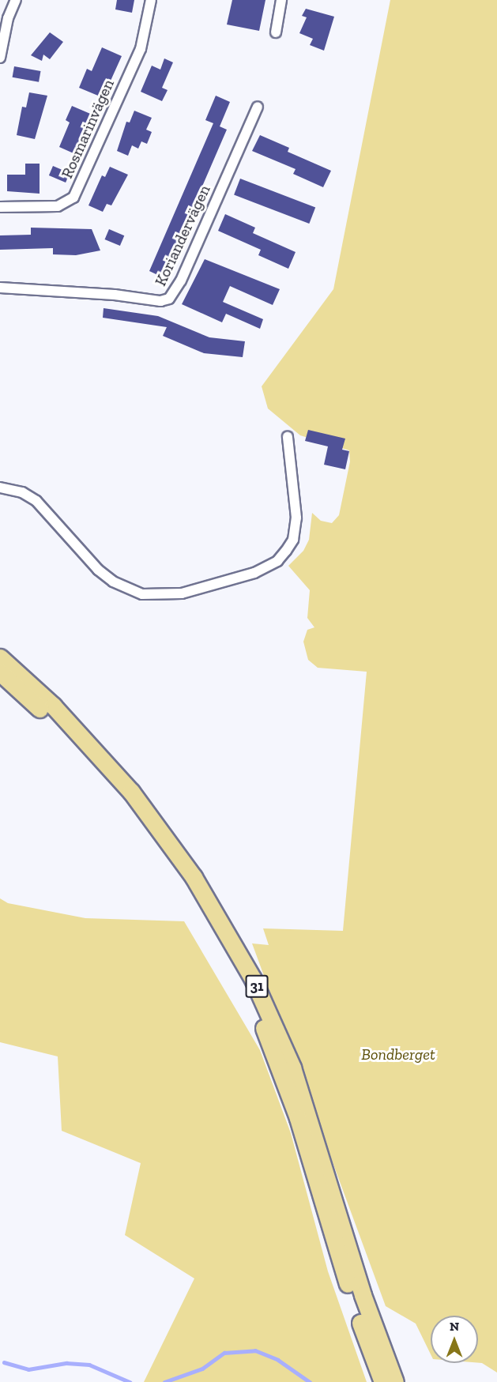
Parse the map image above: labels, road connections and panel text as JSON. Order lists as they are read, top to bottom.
{
  "streets": {
    "highway": ["31"],
    "street": ["Rosmarinvägen", "Koriandervägen"]
  },
  "parks": ["Bondberget"],
  "north": "top"
}
